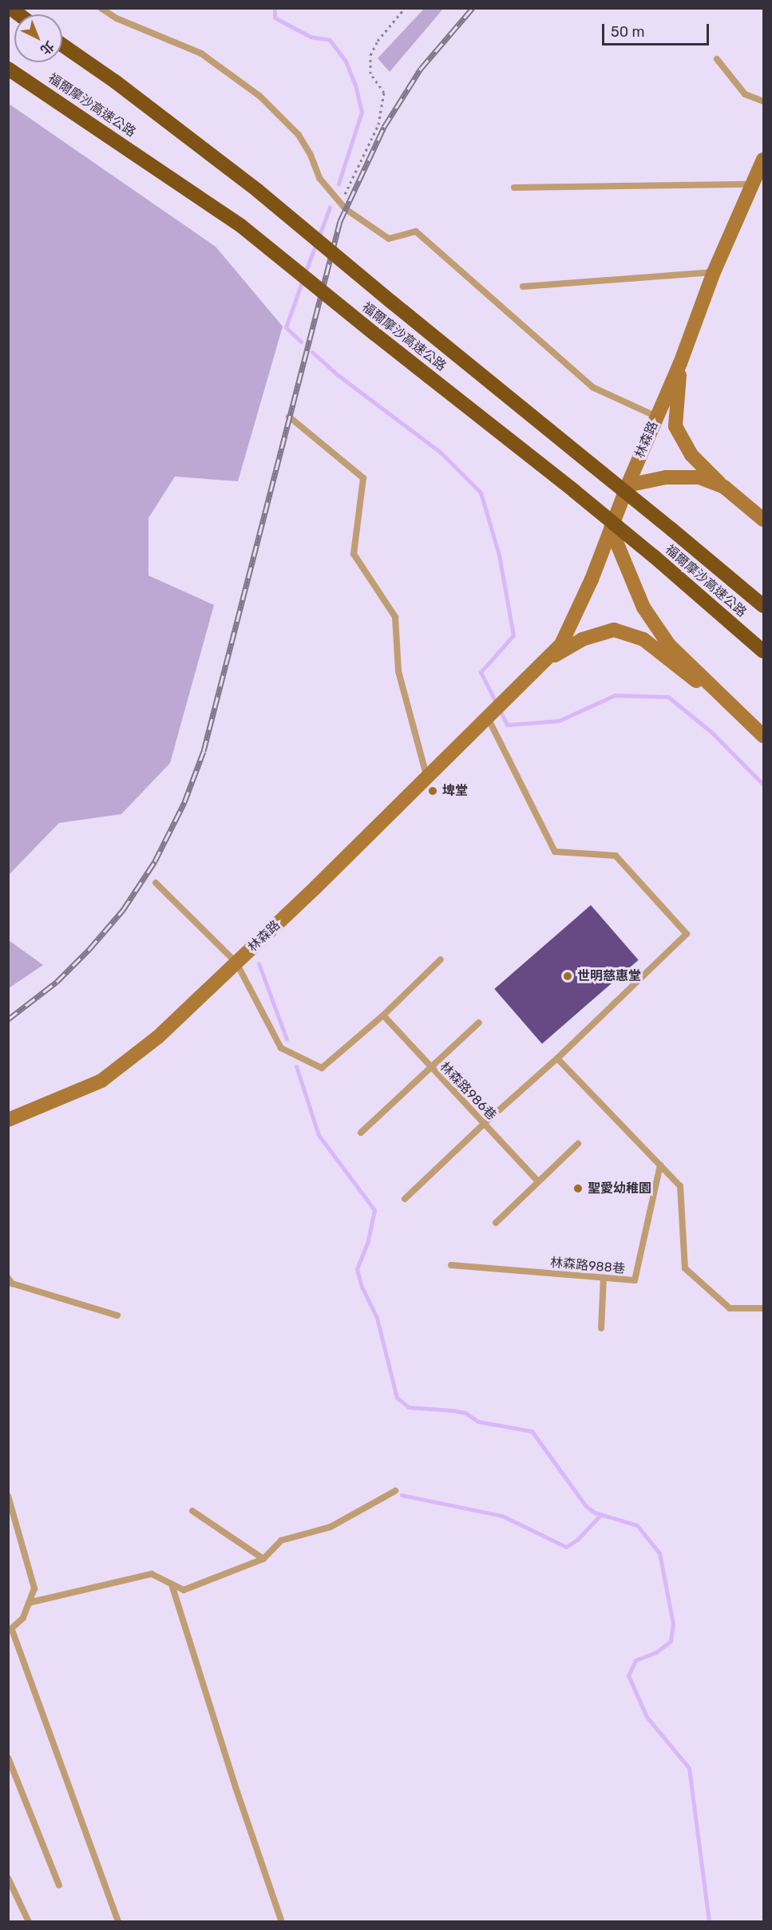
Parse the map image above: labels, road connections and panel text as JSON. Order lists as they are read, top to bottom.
{
  "streets": {
    "highway": ["福爾摩沙高速公路"],
    "main road": ["林森路"],
    "lane": ["林森路986巷", "林森路988巷"]
  },
  "places": ["埤堂", "世明慈惠堂", "聖愛幼稚園"],
  "scale_bar": "50 m",
  "north": "bottom right"
}
